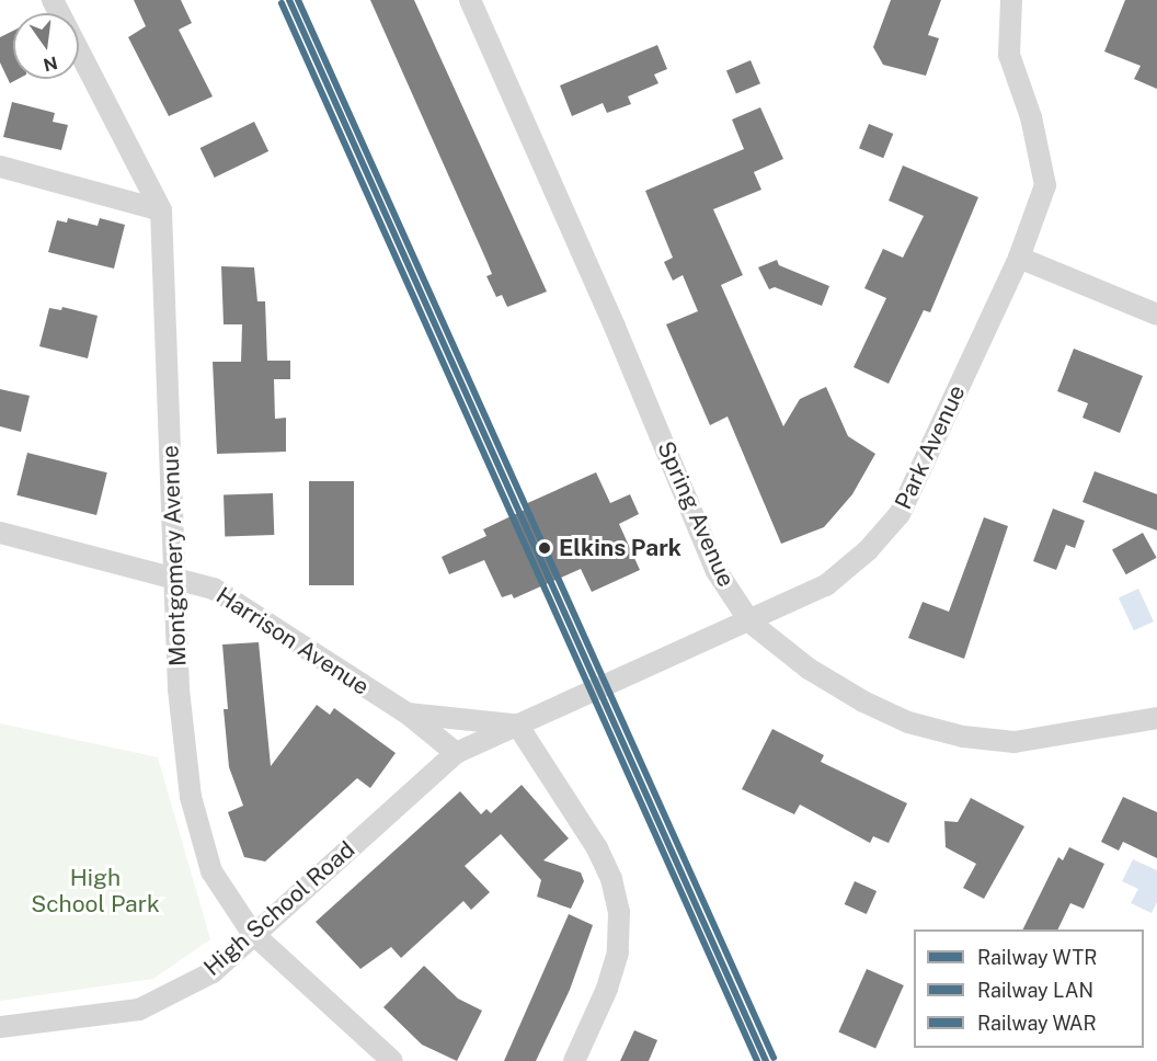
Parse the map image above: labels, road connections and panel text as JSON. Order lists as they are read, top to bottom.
{
  "streets": {
    "street": [
      "Park Avenue",
      "Spring Avenue",
      "Montgomery Avenue",
      "Harrison Avenue",
      "High School Road"
    ]
  },
  "crossings": [
    ["Park Avenue", "Spring Avenue"],
    ["Park Avenue", "Harrison Avenue"],
    ["Park Avenue", "High School Road"],
    ["Montgomery Avenue", "Harrison Avenue"],
    ["Montgomery Avenue", "High School Road"],
    ["Harrison Avenue", "High School Road"]
  ],
  "parks": ["High School Park"],
  "places": ["Elkins Park"],
  "lines": ["rail line WTR", "rail line WAR", "rail line LAN"],
  "legend": ["Railway WTR", "Railway LAN", "Railway WAR"],
  "north": "bottom"
}
